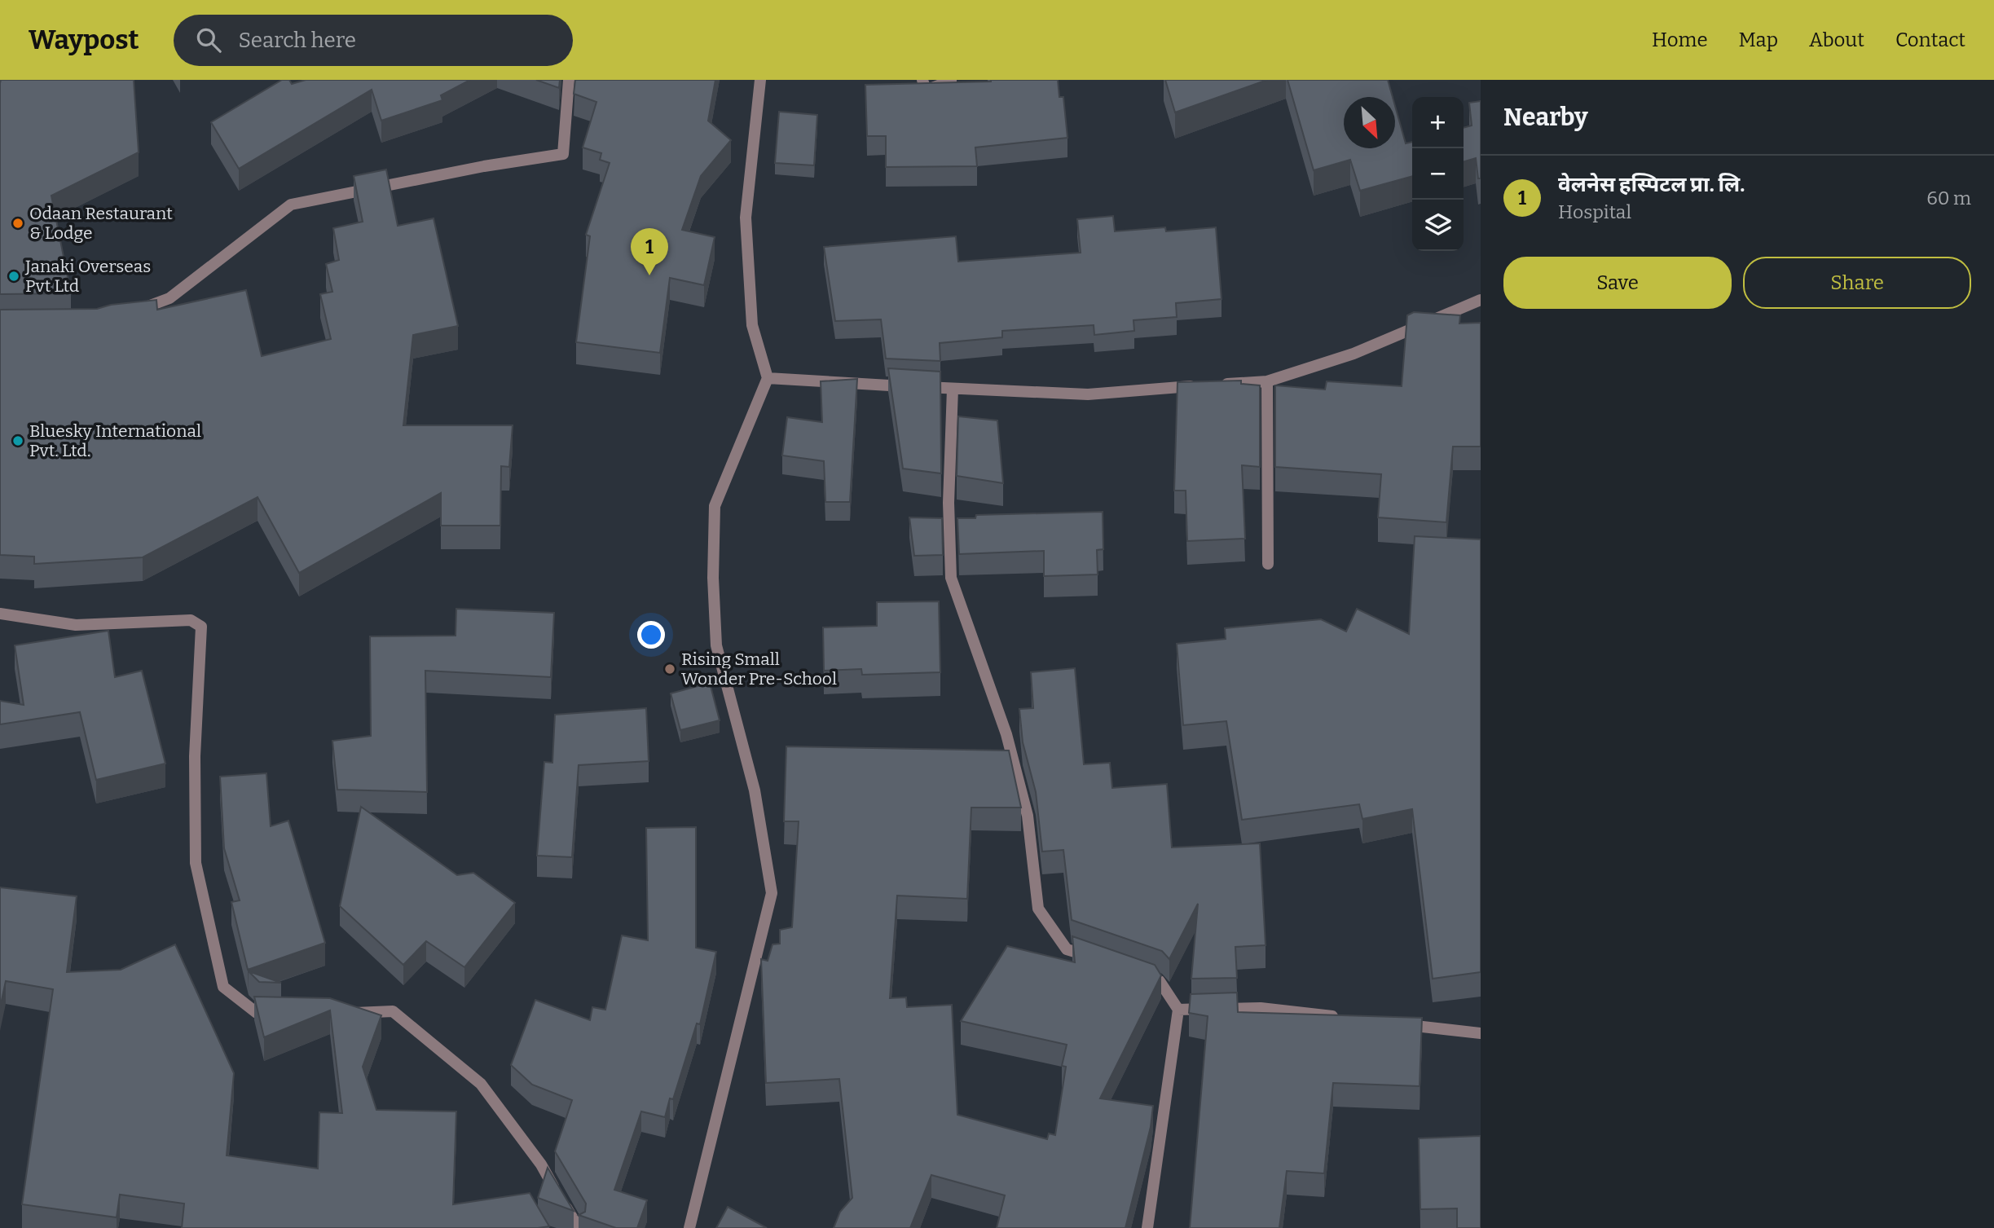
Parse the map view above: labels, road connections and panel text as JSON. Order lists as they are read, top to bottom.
{
  "places": [
    "Odaan Restaurant & Lodge",
    "Janaki Overseas Pvt Ltd",
    "Bluesky International Pvt. Ltd.",
    "Rising Small Wonder Pre-School"
  ],
  "north": "bottom right",
  "page": {
    "header": "Waypost",
    "search": "Search here",
    "nav": [
      "Home",
      "Map",
      "About",
      "Contact"
    ],
    "heading": "Nearby",
    "map_buttons": ["+", "−"],
    "list": [
      {
        "mark": "1",
        "name": "वेलनेस हस्पिटल प्रा. लि.",
        "note": "Hospital",
        "value": "60 m"
      }
    ],
    "pins": "1",
    "buttons": ["Save", "Share"]
  }
}
